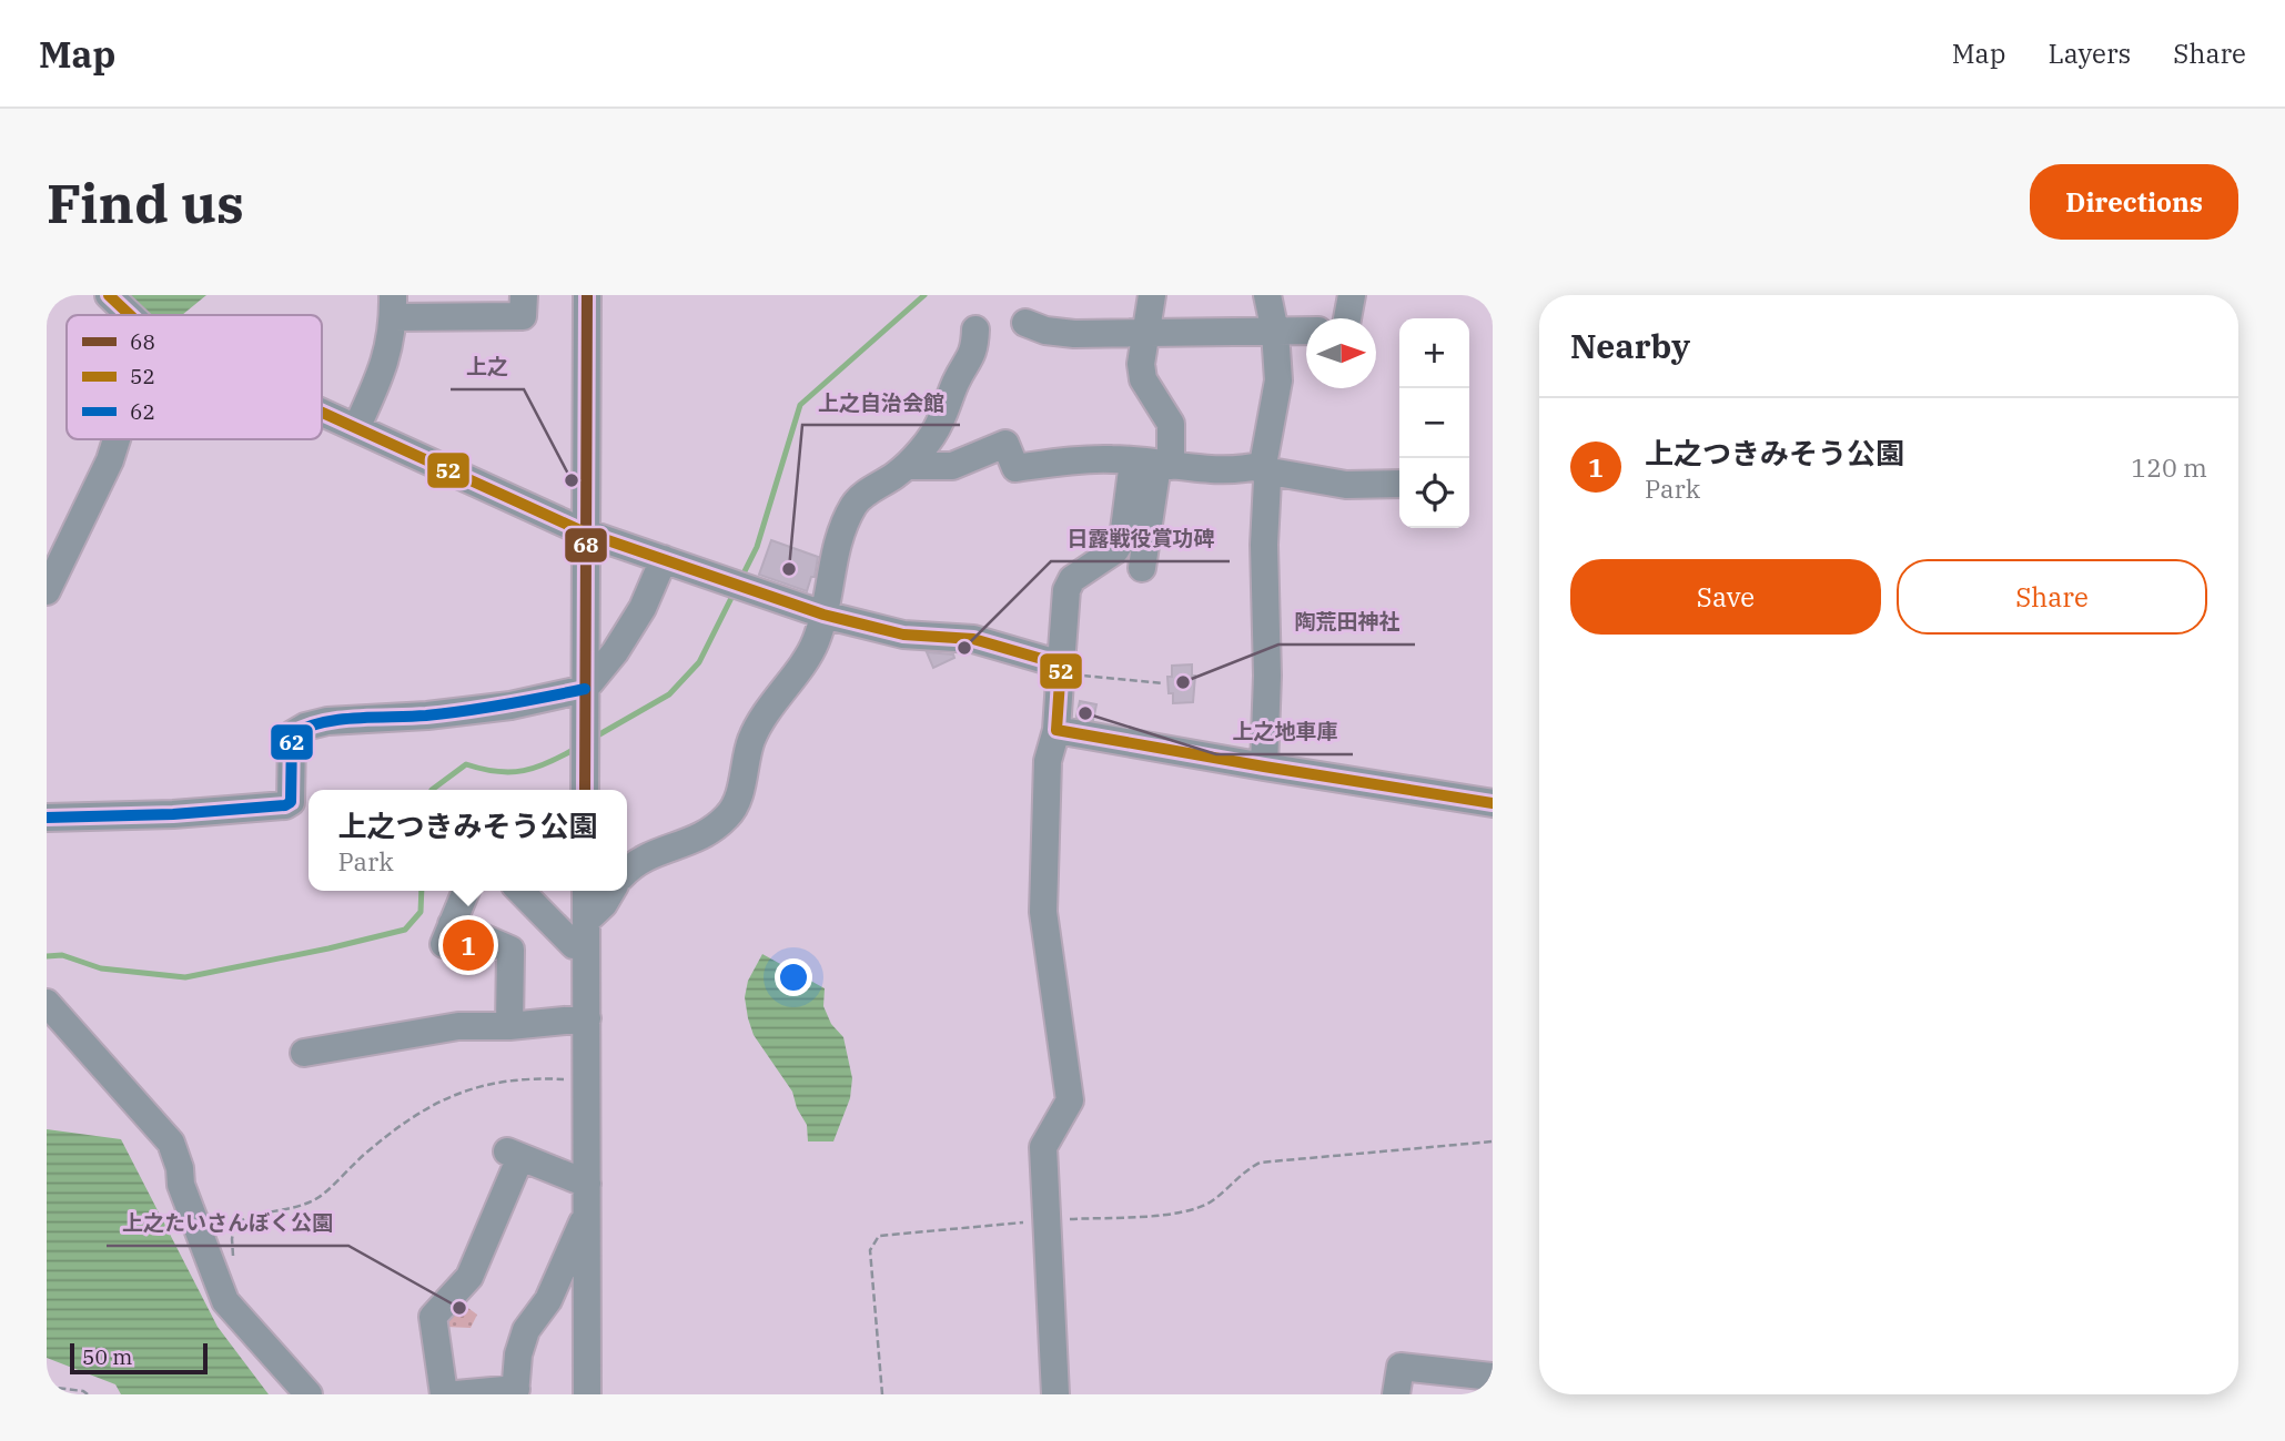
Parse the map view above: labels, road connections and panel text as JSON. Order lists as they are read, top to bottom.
{
  "places": [
    "上之",
    "上之自治会館",
    "日露戦役賞功碑",
    "陶荒田神社",
    "上之地車庫",
    "上之たいさんぼく公園"
  ],
  "lines": ["transit line 68", "transit line 52", "transit line 62"],
  "legend": ["68", "52", "62"],
  "scale_bar": "50 m",
  "north": "right",
  "page": {
    "header": "Map",
    "nav": ["Map", "Layers", "Share"],
    "buttons": [
      "Directions",
      ["Save", "Share"]
    ],
    "title": "Find us",
    "heading": "Nearby",
    "map_buttons": ["+", "−"],
    "list": [
      {
        "mark": "1",
        "name": "上之つきみそう公園",
        "note": "Park",
        "value": "120 m"
      }
    ],
    "popup": ["上之つきみそう公園", "Park"],
    "pins": "1",
    "scale": "50 m"
  }
}
